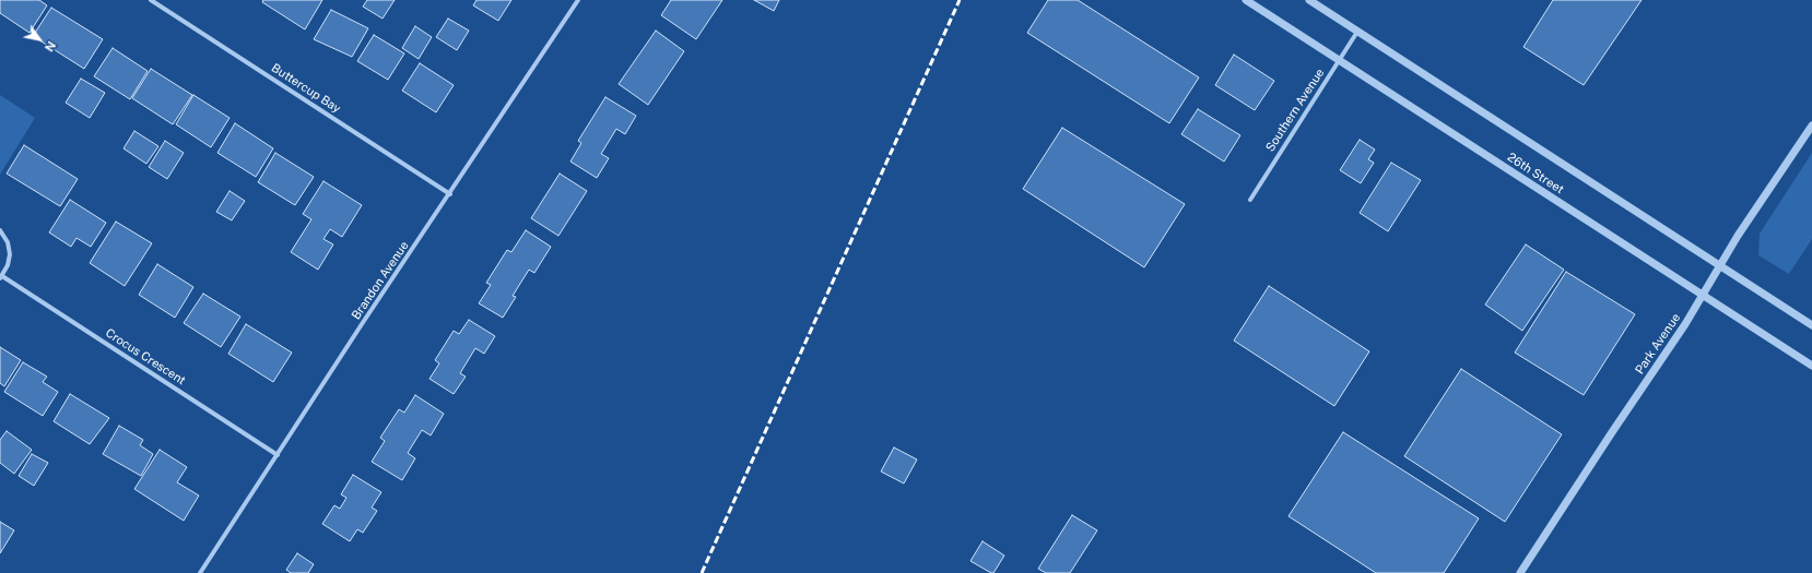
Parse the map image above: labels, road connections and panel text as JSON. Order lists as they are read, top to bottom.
{
  "streets": {
    "street": [
      "Buttercup Bay",
      "Southern Avenue",
      "26th Street",
      "Brandon Avenue",
      "Park Avenue",
      "Crocus Crescent"
    ]
  },
  "crossings": [
    ["Buttercup Bay", "Brandon Avenue"],
    ["Southern Avenue", "26th Street"],
    ["26th Street", "Park Avenue"],
    ["Brandon Avenue", "Crocus Crescent"]
  ],
  "north": "bottom right"
}
